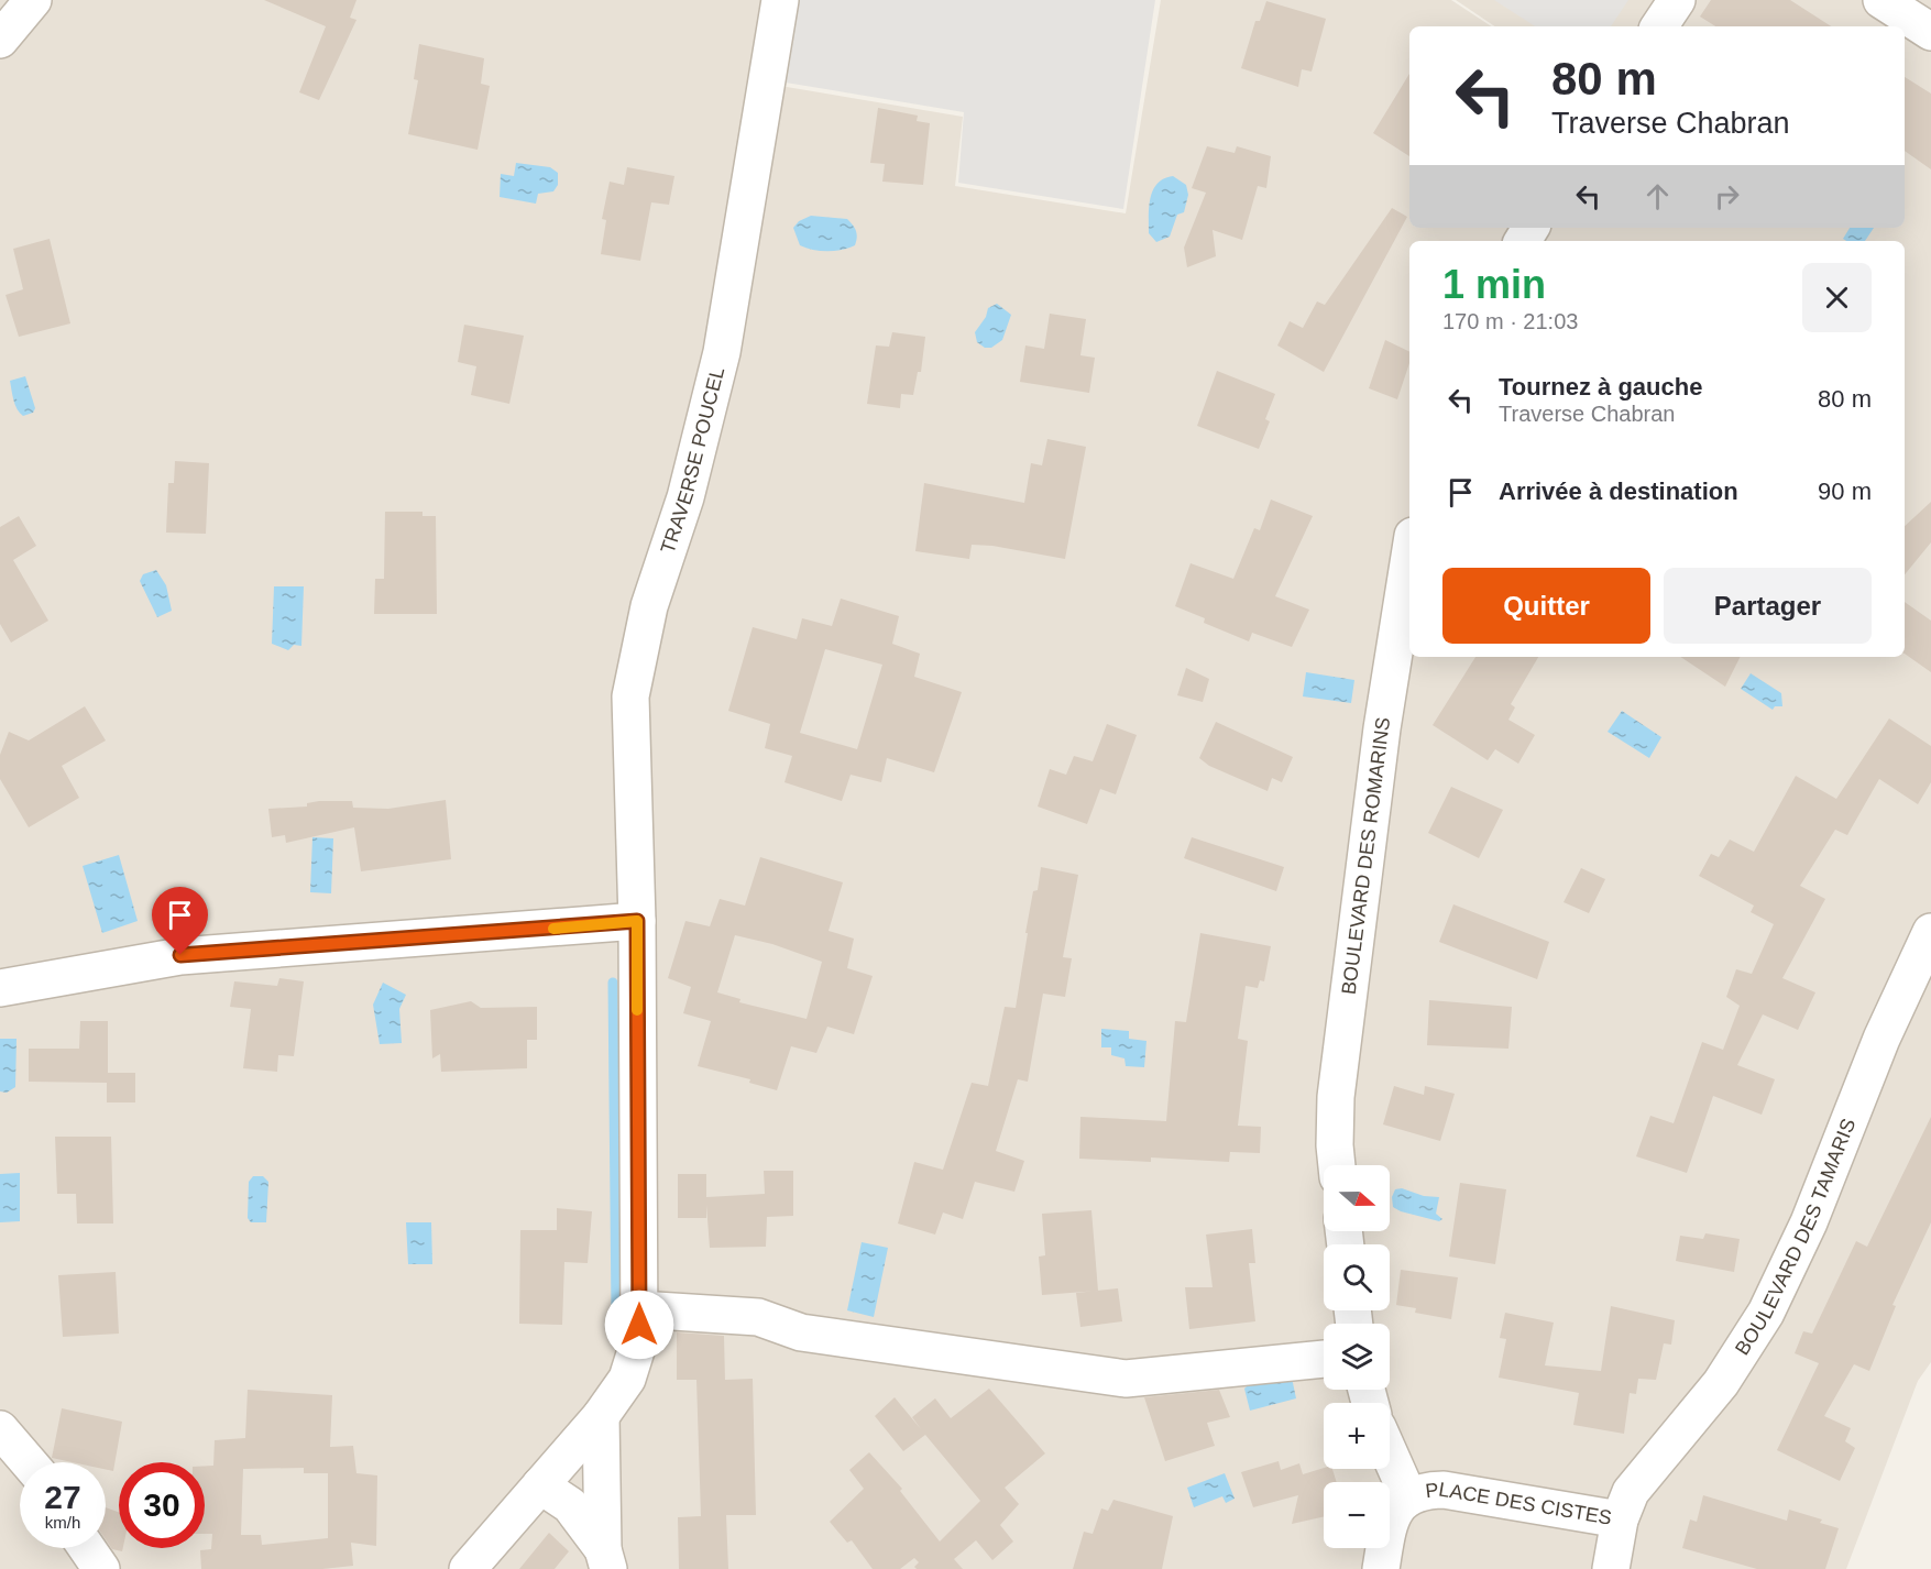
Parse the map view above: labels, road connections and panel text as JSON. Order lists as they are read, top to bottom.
{
  "streets": {
    "street": [
      "TRAVERSE POUCEL",
      "BOULEVARD DES ROMARINS",
      "BOULEVARD DES TAMARIS",
      "PLACE DES CISTES"
    ]
  },
  "crossings": [
    ["BOULEVARD DES TAMARIS", "PLACE DES CISTES"]
  ],
  "north": "right",
  "page": {
    "turn": ["80 m", "Traverse Chabran"],
    "heading": ["1 min", "170 m · 21:03"],
    "list": [
      {
        "name": "Tournez à gauche",
        "note": "Traverse Chabran",
        "value": "80 m"
      },
      {
        "name": "Arrivée à destination",
        "value": "90 m"
      }
    ],
    "buttons": ["Quitter", "Partager"],
    "map_buttons": ["+", "−"],
    "speed": "27 km/h",
    "limit": "30"
  }
}
